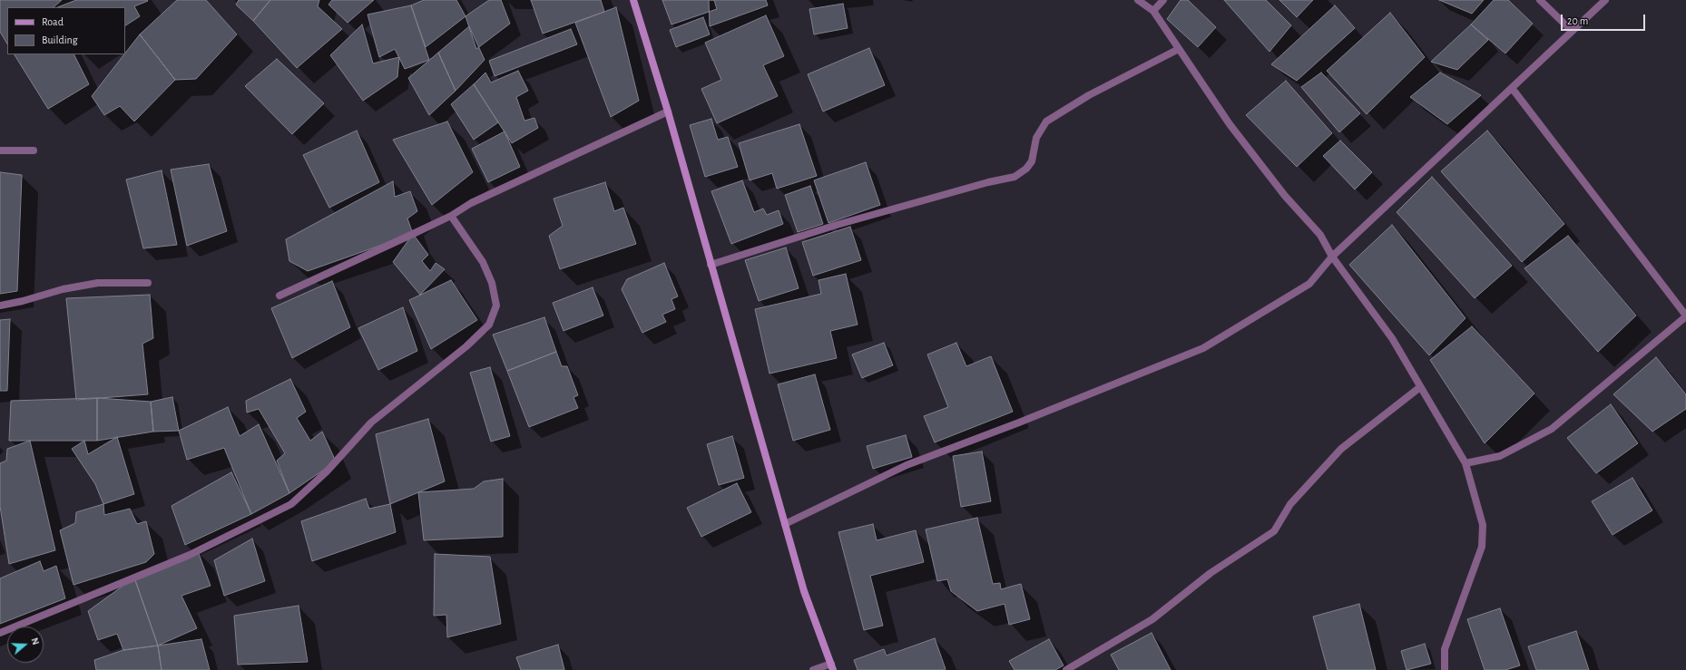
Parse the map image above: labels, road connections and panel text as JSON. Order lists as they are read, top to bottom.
{
  "legend": ["Road", "Building"],
  "scale_bar": "20 m",
  "north": "right"
}
